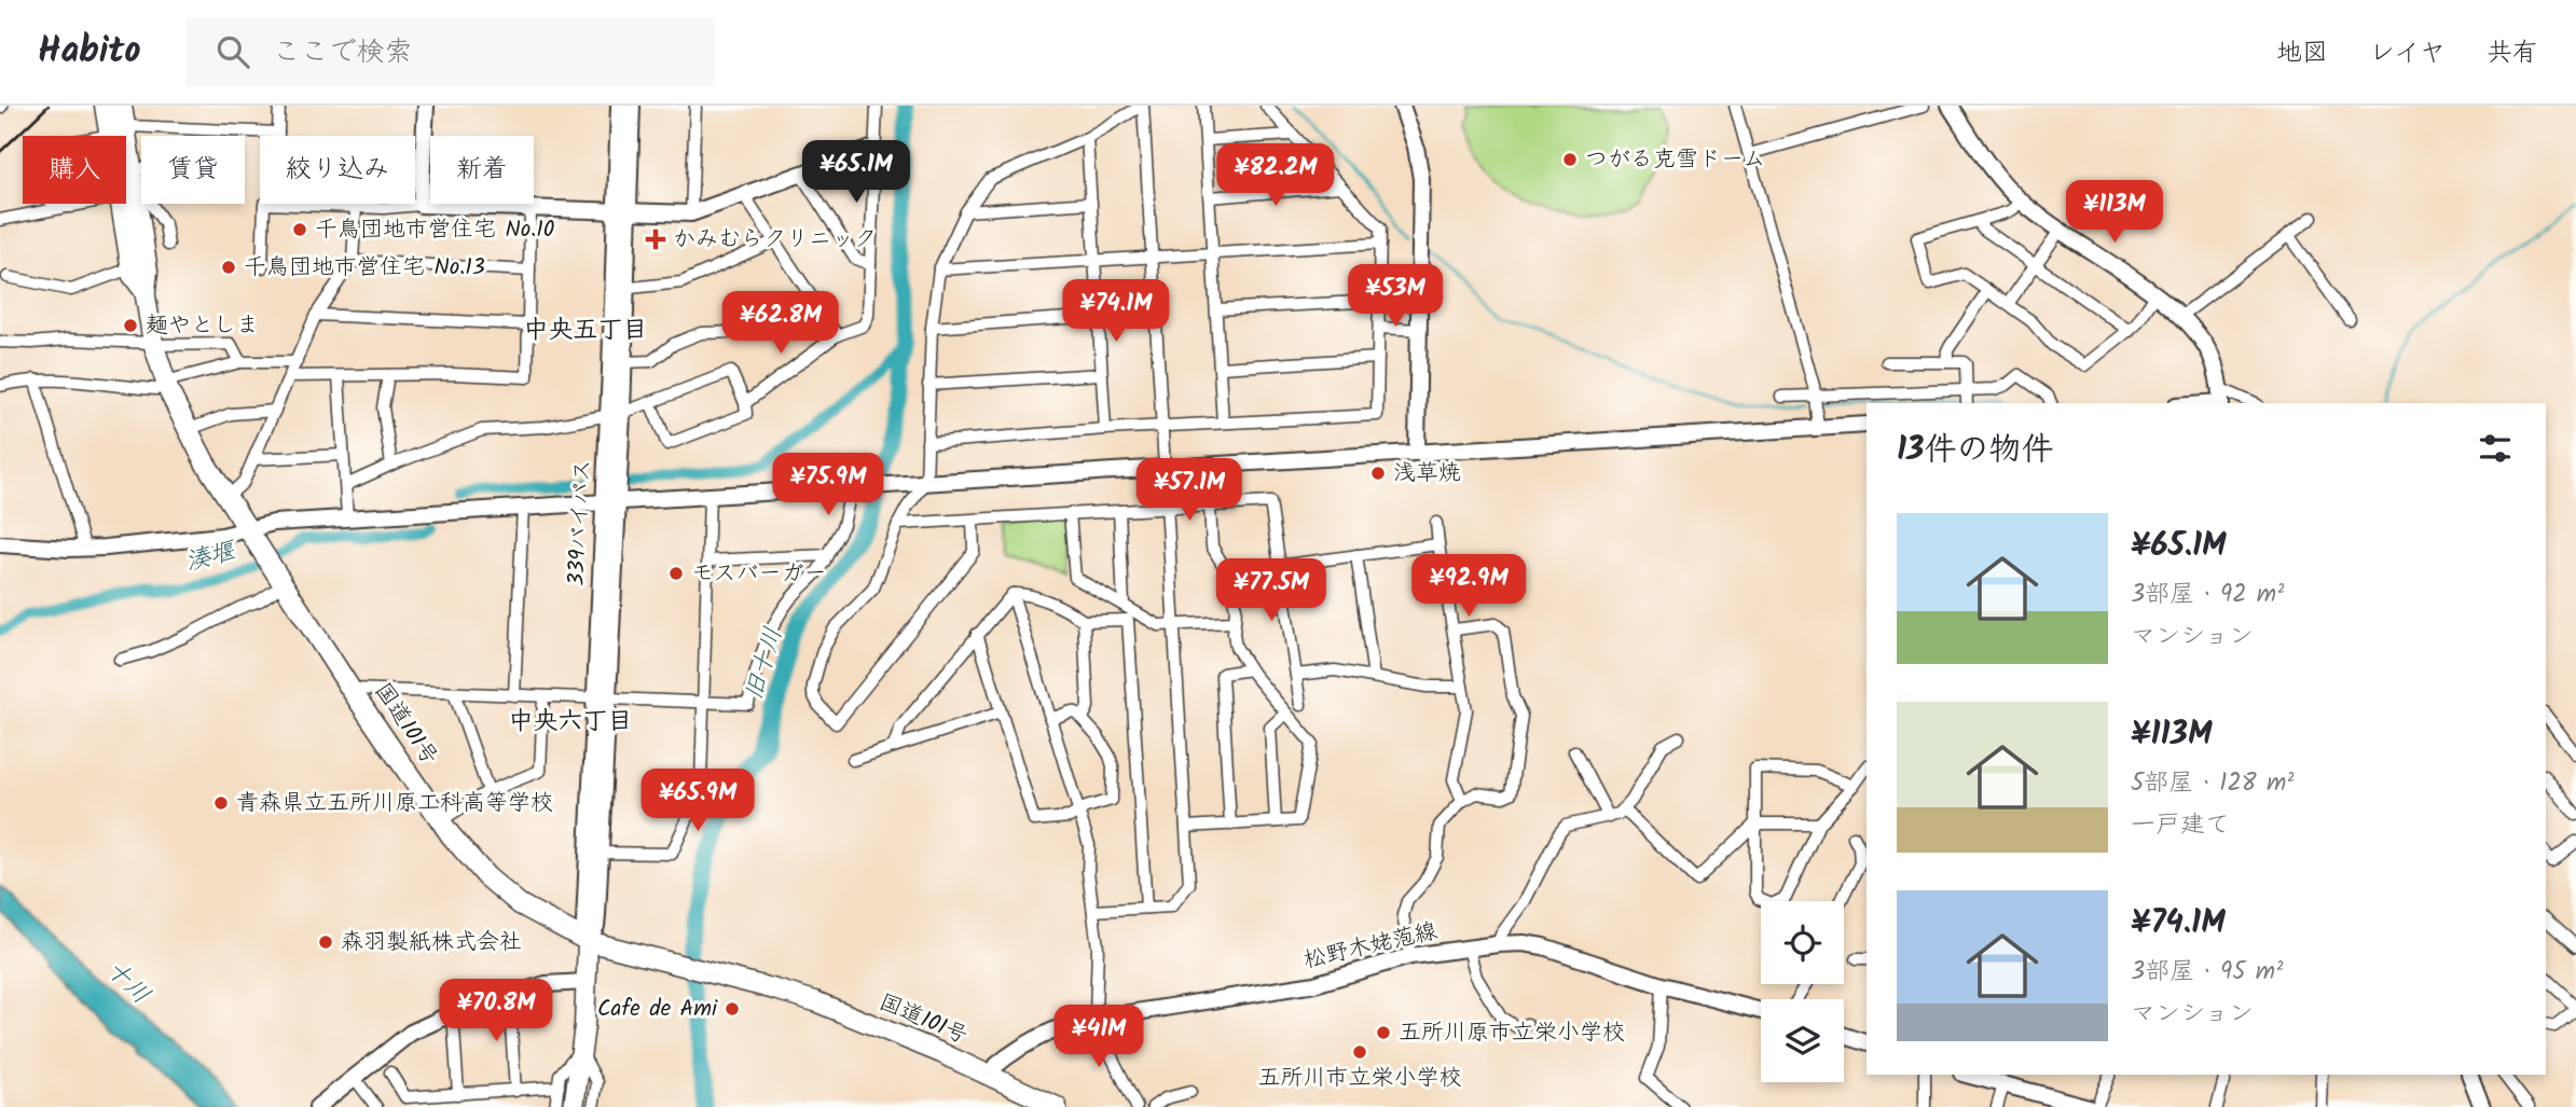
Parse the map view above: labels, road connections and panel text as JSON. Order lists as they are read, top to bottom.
{
  "streets": {
    "highway": ["国道101号"],
    "street": ["339バイパス", "松野木姥萢線"]
  },
  "crossings": [
    ["339バイパス", "国道101号"],
    ["国道101号", "松野木姥萢線"]
  ],
  "districts": ["中央五丁目", "中央六丁目"],
  "water": ["湊堰", "旧十川", "十川"],
  "places": {
    "other": [
      "つがる克雪ドーム",
      "千鳥団地市営住宅 No.10",
      "千鳥団地市営住宅 No.13",
      "麺やとしま",
      "浅草焼",
      "モスバーガー",
      "青森県立五所川原工科高等学校",
      "森羽製紙株式会社",
      "Cafe de Ami",
      "五所川原市立栄小学校",
      "五所川市立栄小学校"
    ],
    "health": ["かみむらクリニック"]
  },
  "page": {
    "header": "Habito",
    "search": "ここで検索",
    "nav": ["地図", "レイヤ", "共有"],
    "chip": [
      "購入",
      "賃貸",
      "絞り込み",
      "新着"
    ],
    "price": [
      "¥65.1M",
      "¥82.2M",
      "¥113M",
      "¥53M",
      "¥74.1M",
      "¥62.8M",
      "¥75.9M",
      "¥57.1M",
      "¥92.9M",
      "¥77.5M",
      "¥65.9M",
      "¥70.8M",
      "¥41M"
    ],
    "heading": "13件の物件",
    "list": [
      {
        "name": "¥65.1M",
        "note": "3部屋 · 92 m² · マンション"
      },
      {
        "name": "¥113M",
        "note": "5部屋 · 128 m² · 一戸建て"
      },
      {
        "name": "¥74.1M",
        "note": "3部屋 · 95 m² · マンション"
      }
    ]
  }
}
